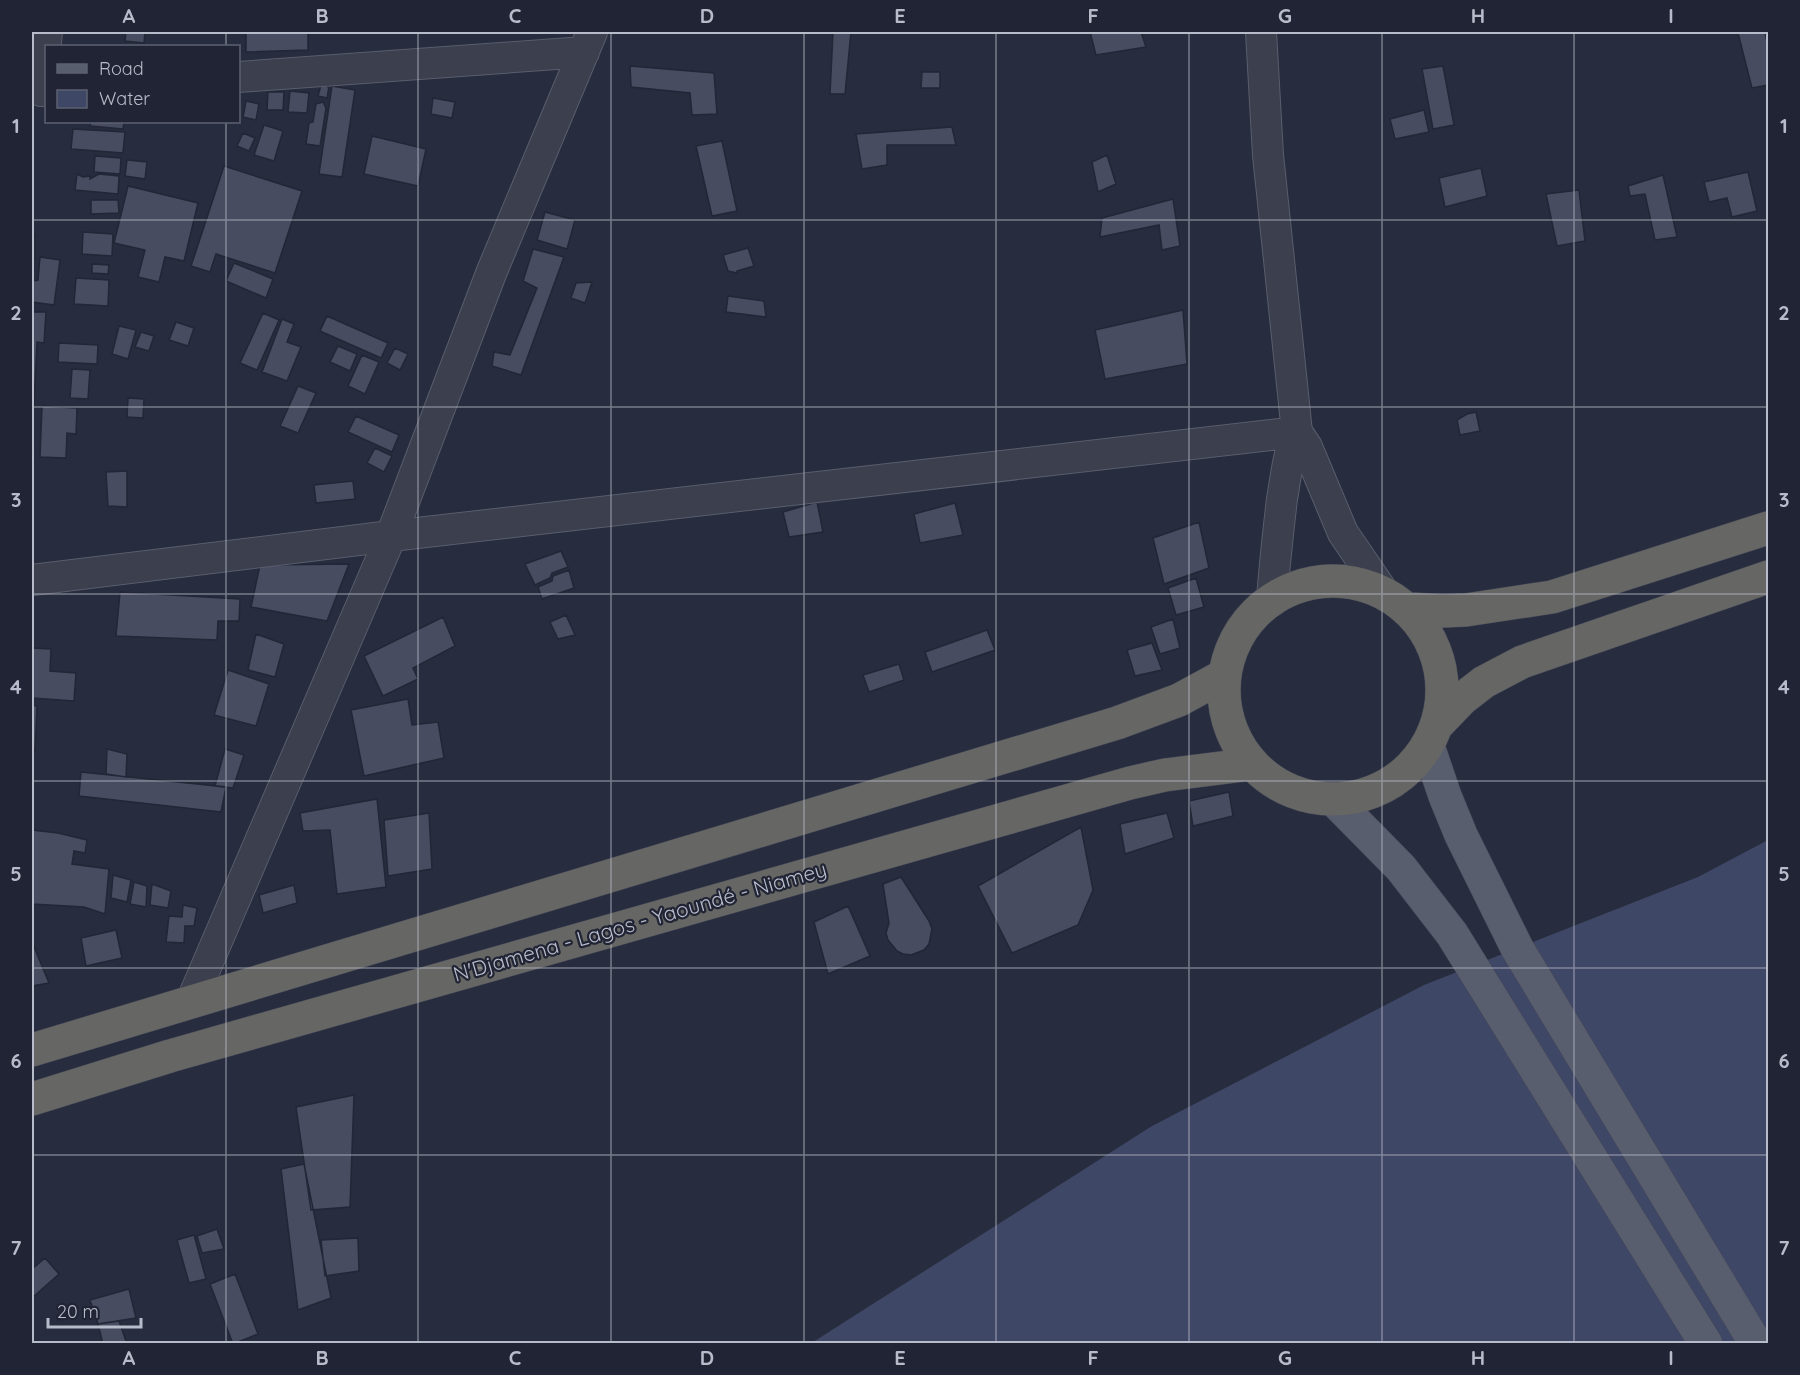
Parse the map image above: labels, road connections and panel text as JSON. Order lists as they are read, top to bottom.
{
  "streets": {
    "highway": ["N'Djamena - Lagos - Yaoundé - Niamey"]
  },
  "legend": ["Road", "Water"],
  "scale_bar": "20 m",
  "grid": {
    "columns": [
      "A",
      "B",
      "C",
      "D",
      "E",
      "F",
      "G",
      "H",
      "I"
    ],
    "rows": [
      "1",
      "2",
      "3",
      "4",
      "5",
      "6",
      "7"
    ]
  }
}
